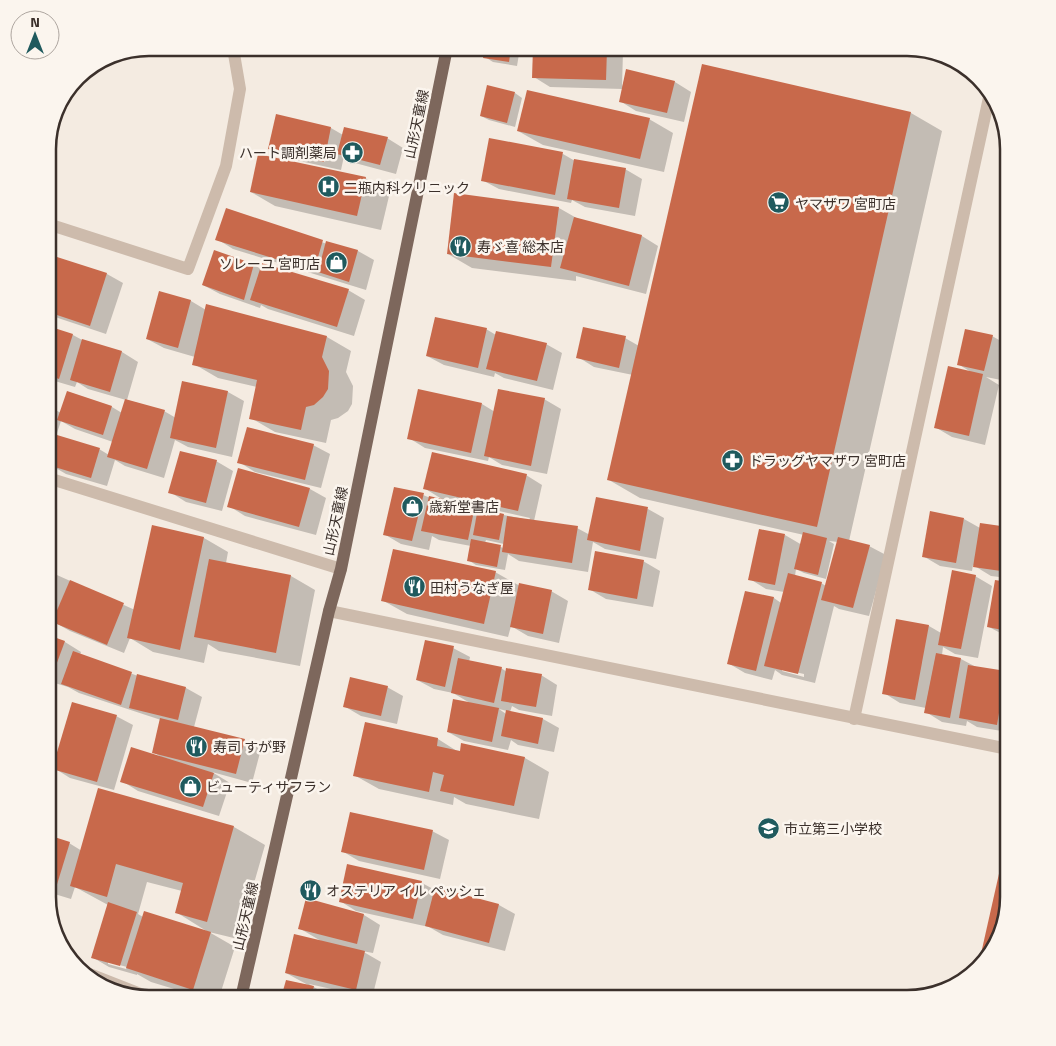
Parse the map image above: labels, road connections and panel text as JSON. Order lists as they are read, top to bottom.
{
  "streets": {
    "main road": ["山形天童線"]
  },
  "places": {
    "pharmacy": ["ハート調剤薬局", "ドラッグヤマザワ 宮町店"],
    "hospital": ["二瓶内科クリニック"],
    "supermarket": ["ヤマザワ 宮町店"],
    "restaurant": [
      "寿ゞ喜 総本店",
      "田村うなぎ屋",
      "寿司 すが野",
      "オステリア イル ペッシェ"
    ],
    "shop": ["ソレーユ 宮町店", "歳新堂書店", "ビューティサフラン"],
    "school or university": ["市立第三小学校"]
  },
  "north": "top"
}
